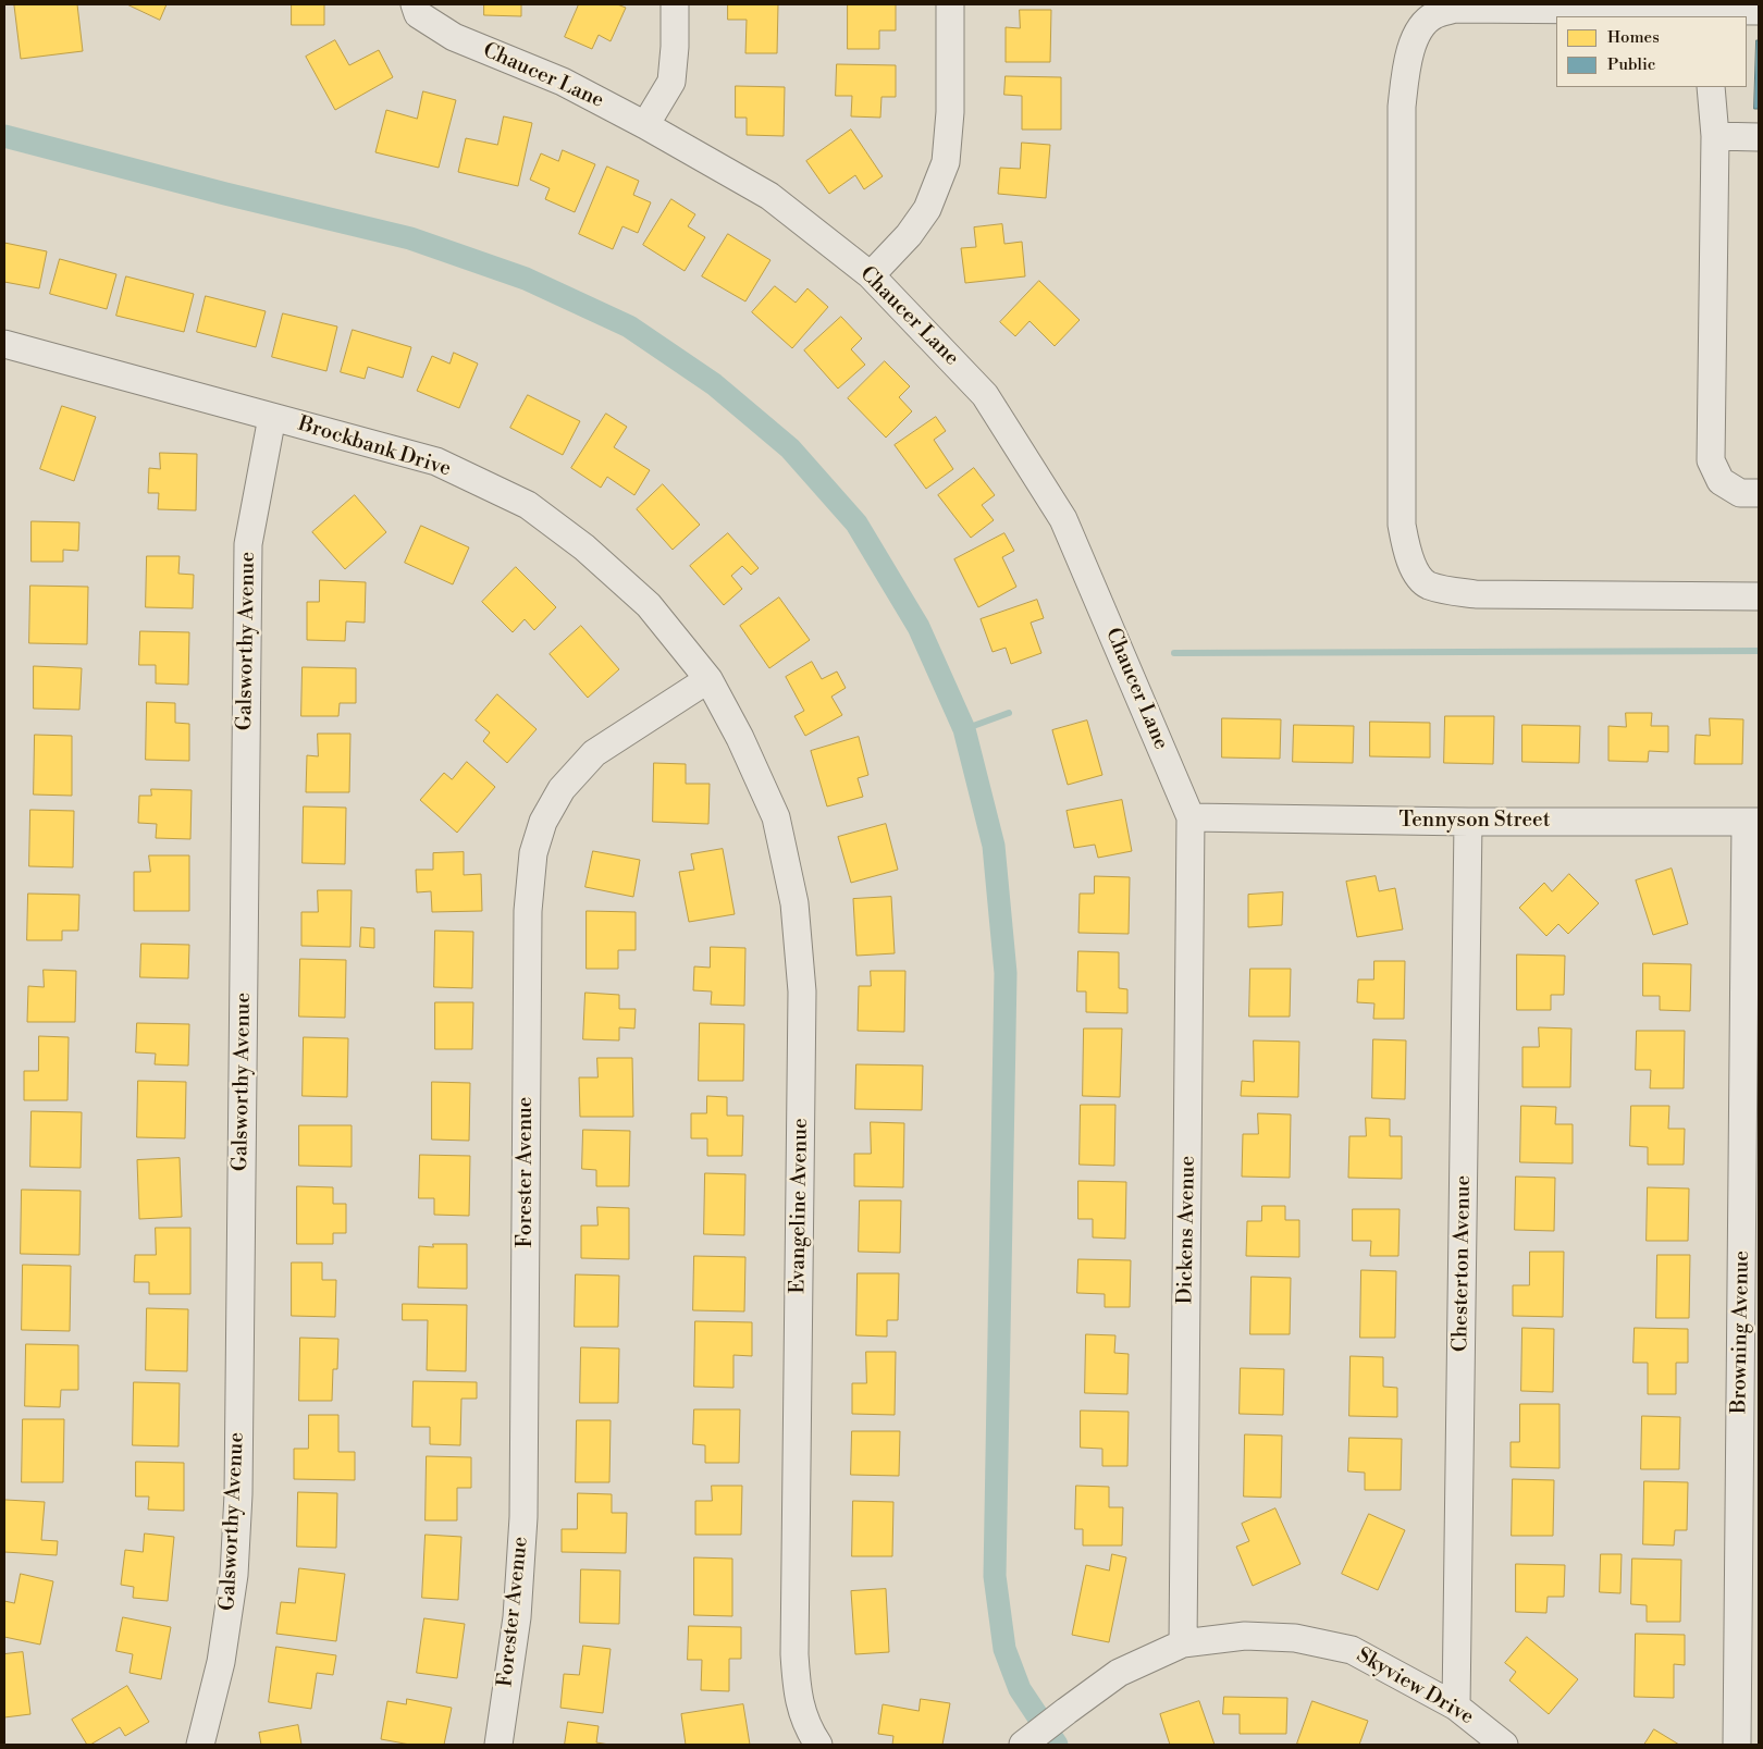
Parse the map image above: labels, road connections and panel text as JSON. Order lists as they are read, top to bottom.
{
  "streets": {
    "street": [
      "Chaucer Lane",
      "Brockbank Drive",
      "Galsworthy Avenue",
      "Tennyson Street",
      "Forester Avenue",
      "Evangeline Avenue",
      "Dickens Avenue",
      "Chesterton Avenue",
      "Browning Avenue",
      "Skyview Drive"
    ]
  },
  "crossings": [
    ["Chaucer Lane", "Tennyson Street"],
    ["Chaucer Lane", "Dickens Avenue"],
    ["Brockbank Drive", "Galsworthy Avenue"],
    ["Brockbank Drive", "Forester Avenue"],
    ["Brockbank Drive", "Evangeline Avenue"],
    ["Tennyson Street", "Dickens Avenue"],
    ["Tennyson Street", "Chesterton Avenue"],
    ["Tennyson Street", "Browning Avenue"],
    ["Forester Avenue", "Evangeline Avenue"],
    ["Dickens Avenue", "Skyview Drive"],
    ["Chesterton Avenue", "Skyview Drive"]
  ],
  "legend": ["Homes", "Public"]
}
